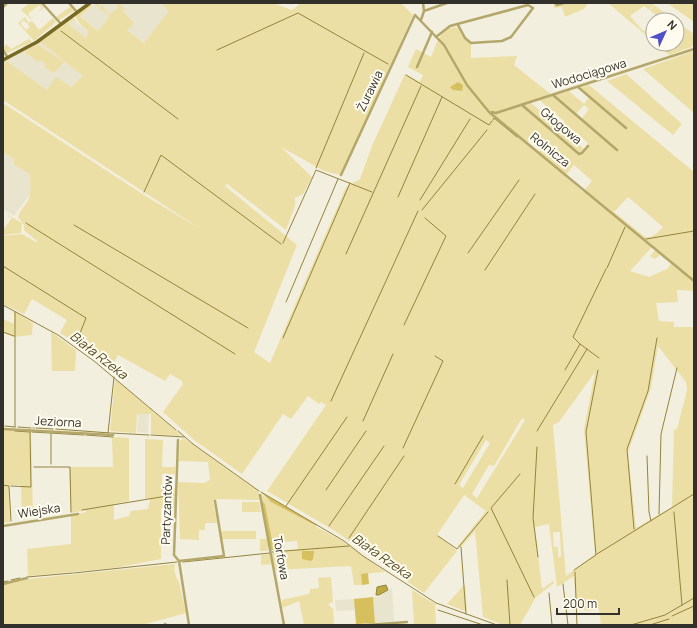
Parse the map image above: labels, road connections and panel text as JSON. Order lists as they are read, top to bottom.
{
  "streets": {
    "street": [
      "Wodociągowa",
      "Żurawia",
      "Głogowa",
      "Rolnicza",
      "Jeziorna",
      "Partyzantów",
      "Wiejska",
      "Torfowa"
    ]
  },
  "crossings": [
    ["Wodociągowa", "Głogowa"],
    ["Wodociągowa", "Rolnicza"],
    ["Żurawia", "Rolnicza"]
  ],
  "water": ["Biała Rzeka"],
  "scale_bar": "200 m",
  "north": "top right"
}
